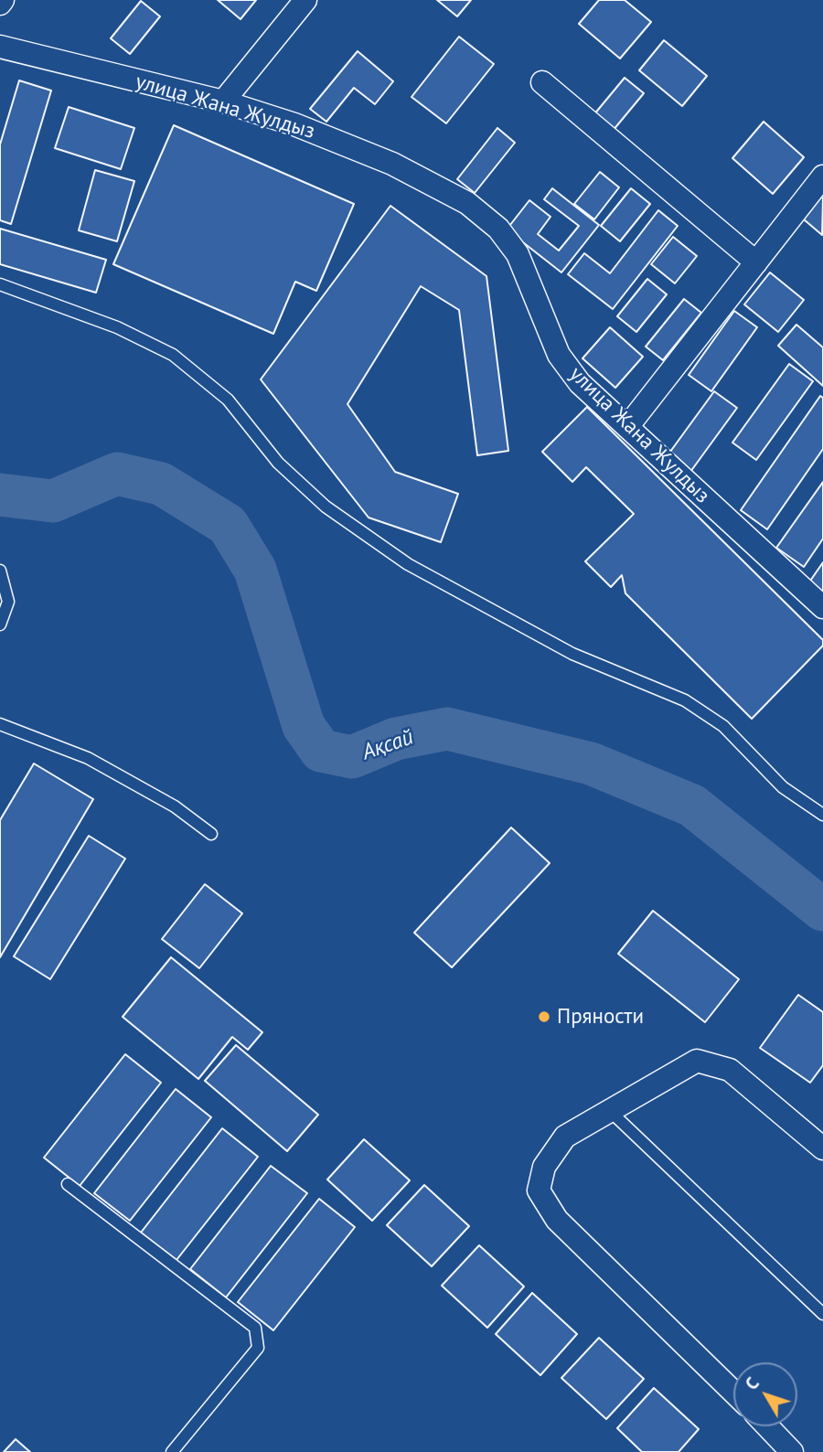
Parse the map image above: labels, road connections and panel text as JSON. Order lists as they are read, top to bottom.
{
  "streets": {
    "street": ["улица Жана Жулдыз"]
  },
  "water": ["Ақсай"],
  "places": ["Пряности"],
  "north": "top left"
}
